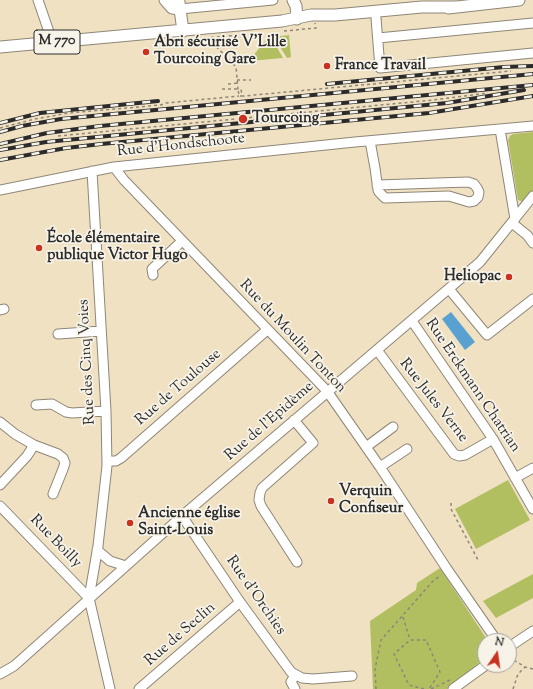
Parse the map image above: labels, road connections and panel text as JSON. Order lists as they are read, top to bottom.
{
  "streets": {
    "main road": ["M 770"],
    "street": [
      "Rue d'Hondschoote",
      "Rue du Moulin Tonton",
      "Rue des Cinq Voies",
      "Rue Erckmann Chatrian",
      "Rue de Toulouse",
      "Rue Jules Verne",
      "Rue de l'Epidème",
      "Rue Boilly",
      "Rue d'Orchies",
      "Rue de Seclin"
    ]
  },
  "crossings": [
    ["Rue d'Hondschoote", "Rue du Moulin Tonton"],
    ["Rue d'Hondschoote", "Rue des Cinq Voies"],
    ["Rue du Moulin Tonton", "Rue de Toulouse"],
    ["Rue du Moulin Tonton", "Rue de l'Epidème"],
    ["Rue des Cinq Voies", "Rue de Toulouse"],
    ["Rue des Cinq Voies", "Rue de l'Epidème"],
    ["Rue des Cinq Voies", "Rue Boilly"],
    ["Rue Erckmann Chatrian", "Rue Jules Verne"],
    ["Rue Erckmann Chatrian", "Rue de l'Epidème"],
    ["Rue Jules Verne", "Rue de l'Epidème"],
    ["Rue de l'Epidème", "Rue Boilly"],
    ["Rue de l'Epidème", "Rue d'Orchies"],
    ["Rue d'Orchies", "Rue de Seclin"]
  ],
  "places": [
    "Abri sécurisé V'Lille Tourcoing Gare",
    "France Travail",
    "Tourcoing",
    "École élémentaire publique Victor Hugo",
    "Heliopac",
    "Verquin Confiseur",
    "Ancienne église Saint-Louis"
  ],
  "north": "top"
}
